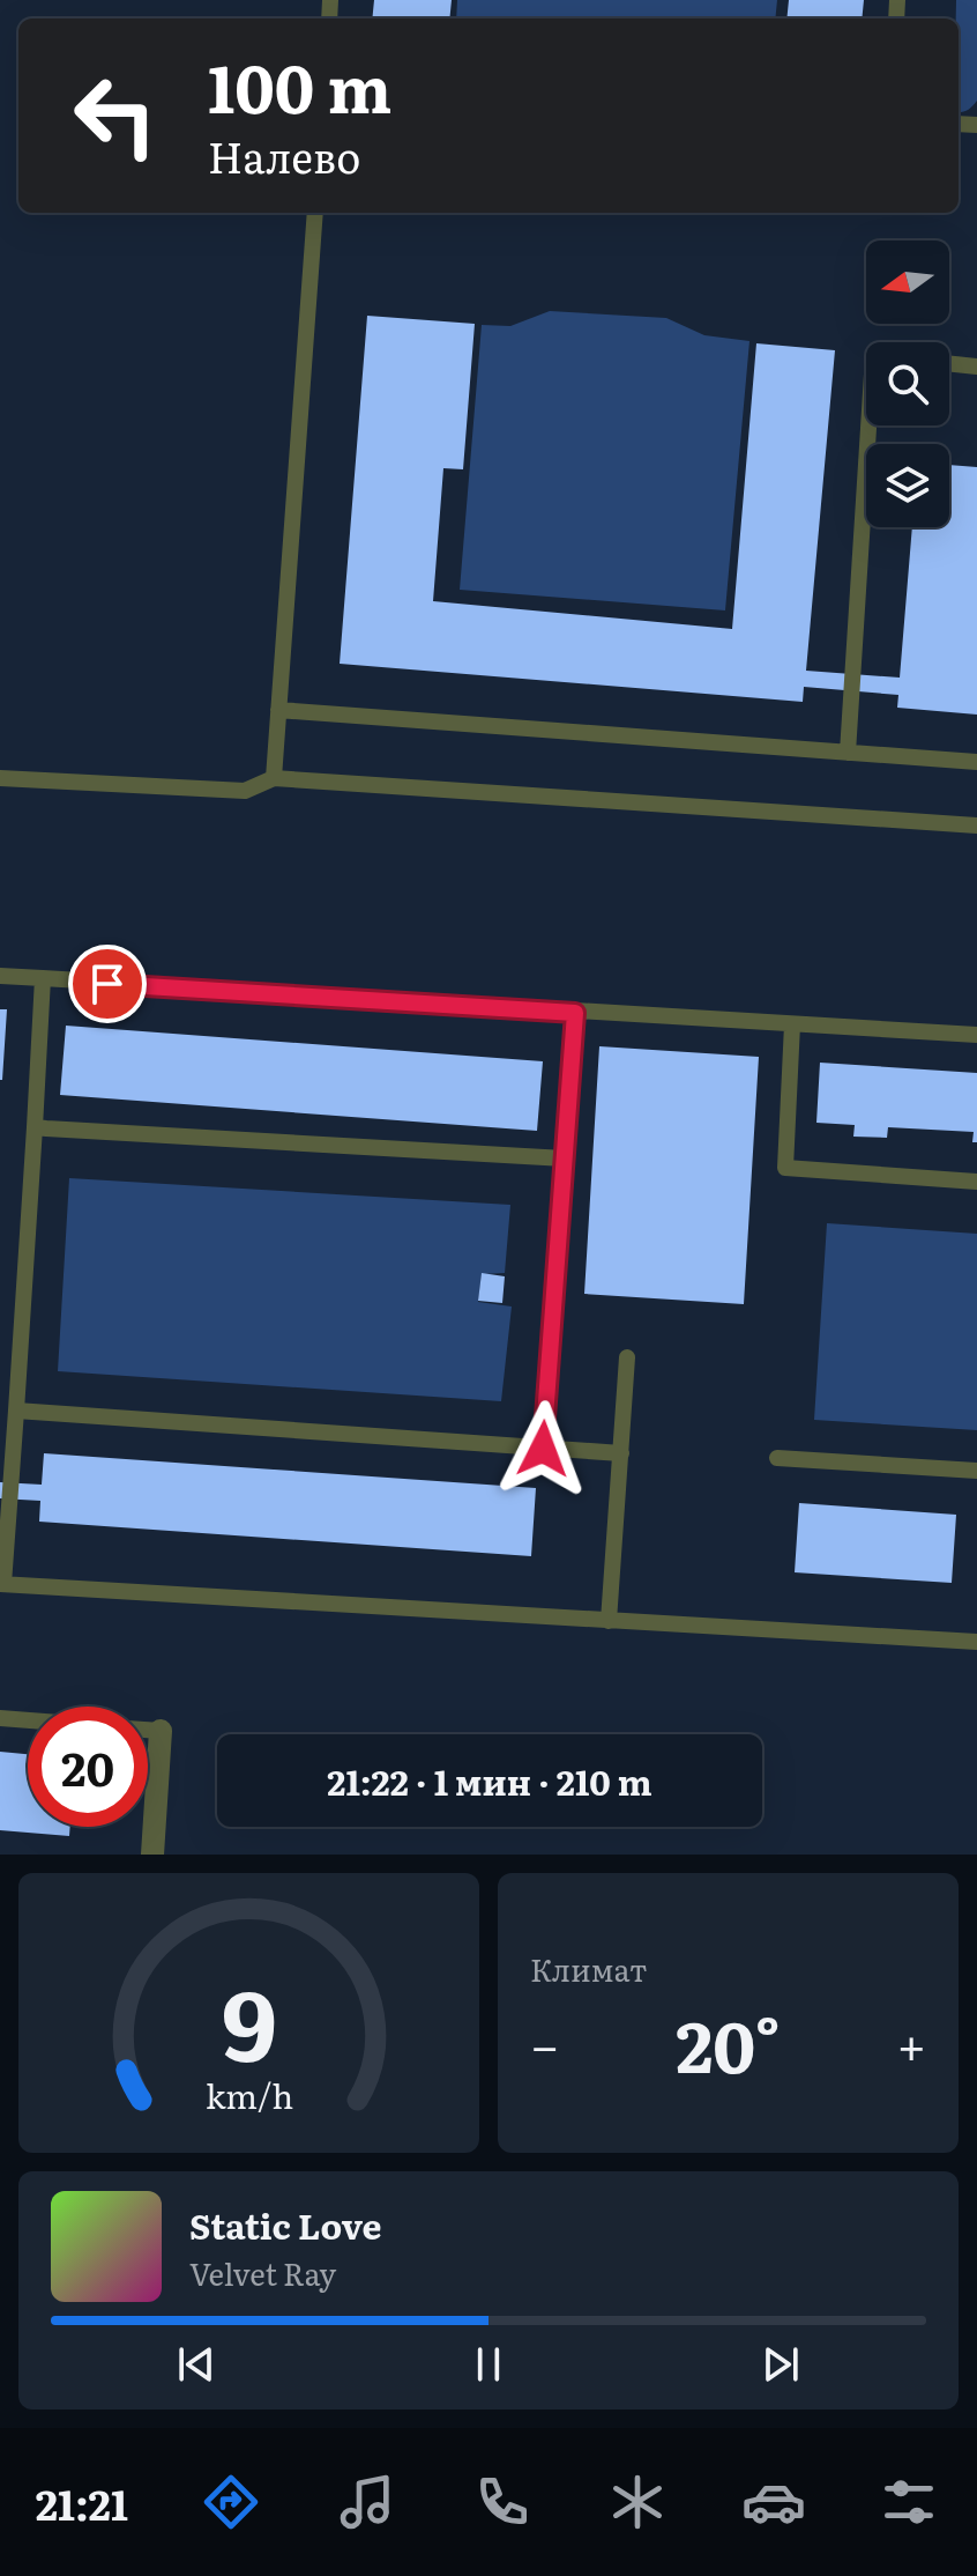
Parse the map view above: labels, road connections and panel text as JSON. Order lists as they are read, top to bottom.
{
  "north": "left",
  "page": {
    "turn": ["100 m", "Налево"],
    "limit": "20",
    "trip": "21:22 · 1 мин · 210 m",
    "tile": "Климат",
    "heat": ["−", "20°", "+"],
    "song": ["Static Love", "Velvet Ray"],
    "tabs": "21:21",
    "gauge": ["9", "km/h"]
  }
}
